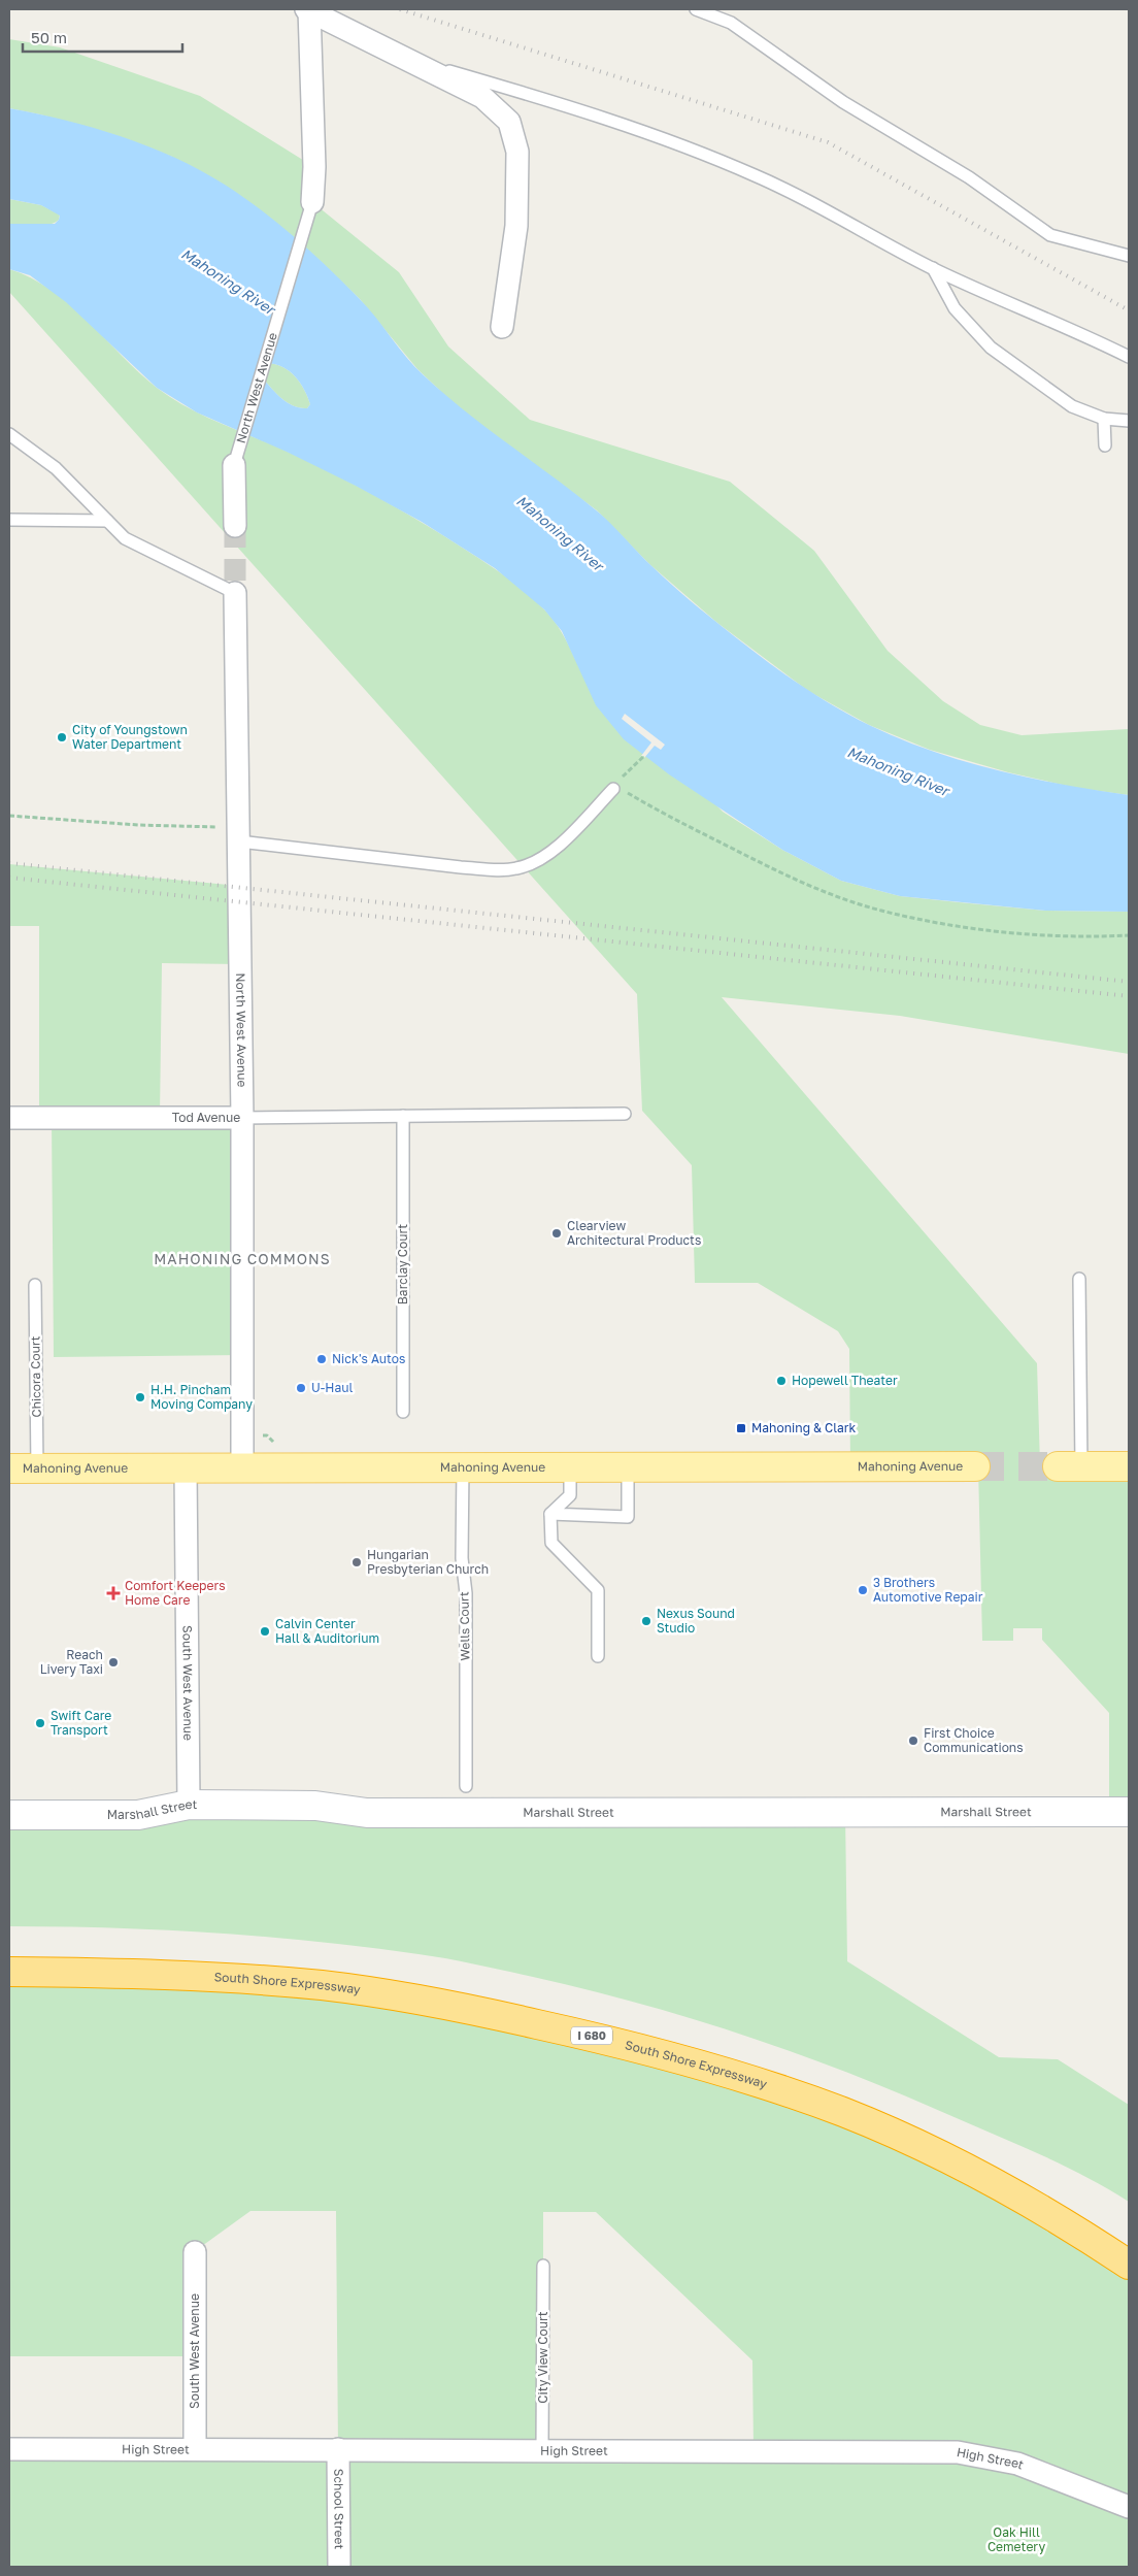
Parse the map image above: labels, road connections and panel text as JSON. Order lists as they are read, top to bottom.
{
  "streets": {
    "highway": ["South Shore Expressway", "I 680"],
    "main road": ["Mahoning Avenue"],
    "street": [
      "North West Avenue",
      "Tod Avenue",
      "South West Avenue",
      "Marshall Street",
      "High Street",
      "School Street"
    ],
    "lane": [
      "Barclay Court",
      "Chicora Court",
      "Wells Court",
      "City View Court"
    ]
  },
  "crossings": [
    ["North West Avenue", "Tod Avenue"],
    ["North West Avenue", "Mahoning Avenue"],
    ["Tod Avenue", "Barclay Court"],
    ["Chicora Court", "Mahoning Avenue"],
    ["Mahoning Avenue", "Wells Court"],
    ["Mahoning Avenue", "South West Avenue"],
    ["South West Avenue", "Marshall Street"],
    ["South West Avenue", "High Street"],
    ["City View Court", "High Street"],
    ["High Street", "School Street"]
  ],
  "districts": ["MAHONING COMMONS"],
  "water": ["Mahoning River"],
  "parks": ["Oak Hill Cemetery"],
  "places": {
    "other": [
      "City of Youngstown Water Department",
      "Clearview Architectural Products",
      "Nick's Autos",
      "Hopewell Theater",
      "U-Haul",
      "H.H. Pincham Moving Company",
      "Hungarian Presbyterian Church",
      "3 Brothers Automotive Repair",
      "Nexus Sound Studio",
      "Calvin Center Hall & Auditorium",
      "Reach Livery Taxi",
      "Swift Care Transport",
      "First Choice Communications"
    ],
    "transit": ["Mahoning & Clark"],
    "health": ["Comfort Keepers Home Care"]
  },
  "scale_bar": "50 m"
}
